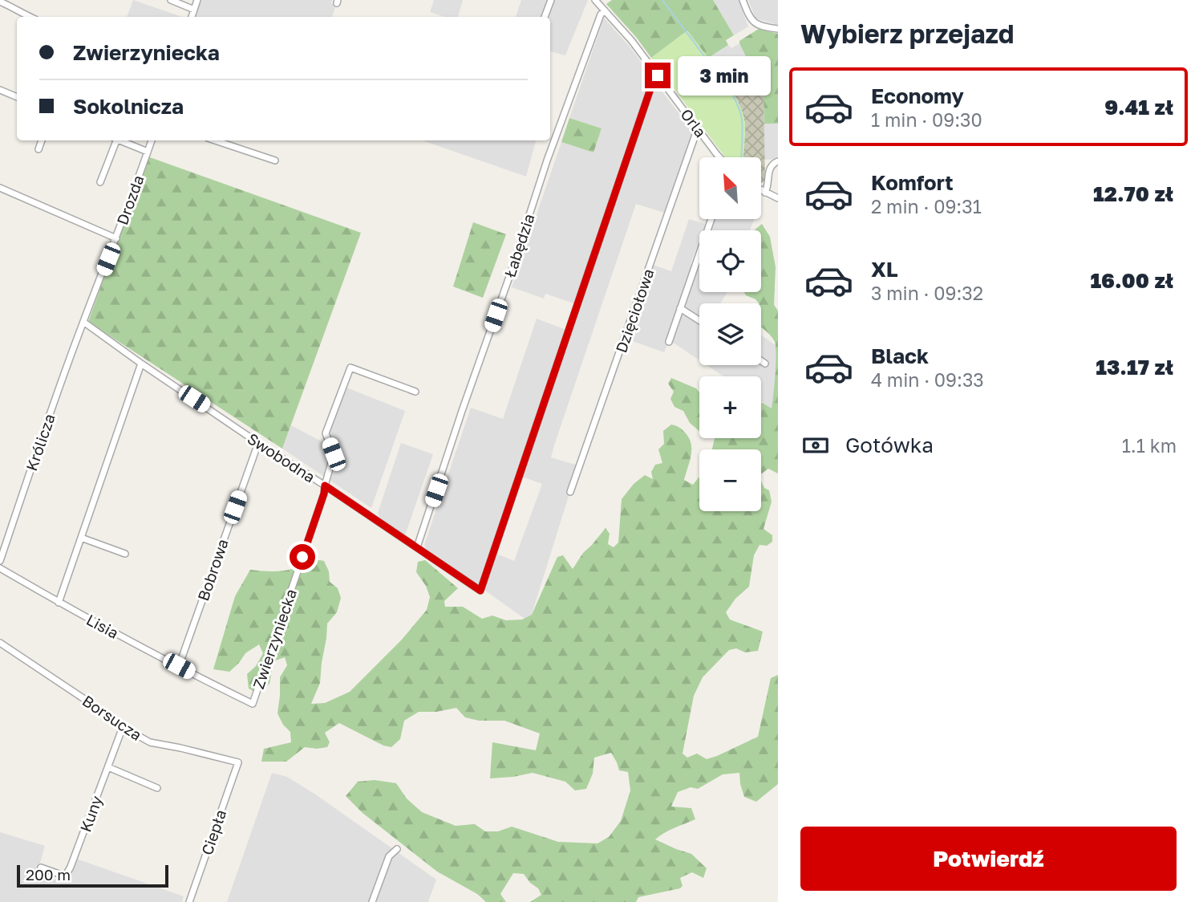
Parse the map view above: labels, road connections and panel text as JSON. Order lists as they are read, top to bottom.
{
  "streets": {
    "street": [
      "Orla",
      "Drozda",
      "Łabędzia",
      "Dzięciołowa",
      "Królicza",
      "Swobodna",
      "Bobrowa",
      "Lisia",
      "Zwierzyniecka",
      "Borsucza",
      "Kuny",
      "Ciepła"
    ]
  },
  "crossings": [
    ["Orla", "Łabędzia"],
    ["Orla", "Dzięciołowa"],
    ["Orla", "Swobodna"],
    ["Drozda", "Królicza"],
    ["Drozda", "Swobodna"],
    ["Łabędzia", "Swobodna"],
    ["Królicza", "Swobodna"],
    ["Swobodna", "Bobrowa"],
    ["Swobodna", "Zwierzyniecka"],
    ["Bobrowa", "Lisia"],
    ["Lisia", "Zwierzyniecka"],
    ["Borsucza", "Kuny"],
    ["Borsucza", "Ciepła"]
  ],
  "scale_bar": "200 m",
  "north": "top left",
  "page": {
    "heading": "Wybierz przejazd",
    "banner": ["Zwierzyniecka", "Sokolnicza"],
    "bubble": "3 min",
    "list": [
      {
        "name": "Economy",
        "note": "1 min · 09:30",
        "value": "9.41 zł"
      },
      {
        "name": "Komfort",
        "note": "2 min · 09:31",
        "value": "12.70 zł"
      },
      {
        "name": "XL",
        "note": "3 min · 09:32",
        "value": "16.00 zł"
      },
      {
        "name": "Black",
        "note": "4 min · 09:33",
        "value": "13.17 zł"
      }
    ],
    "map_buttons": ["+", "−"],
    "pay": ["Gotówka", "1.1 km"],
    "buttons": "Potwierdź",
    "scale": "200 m"
  }
}
